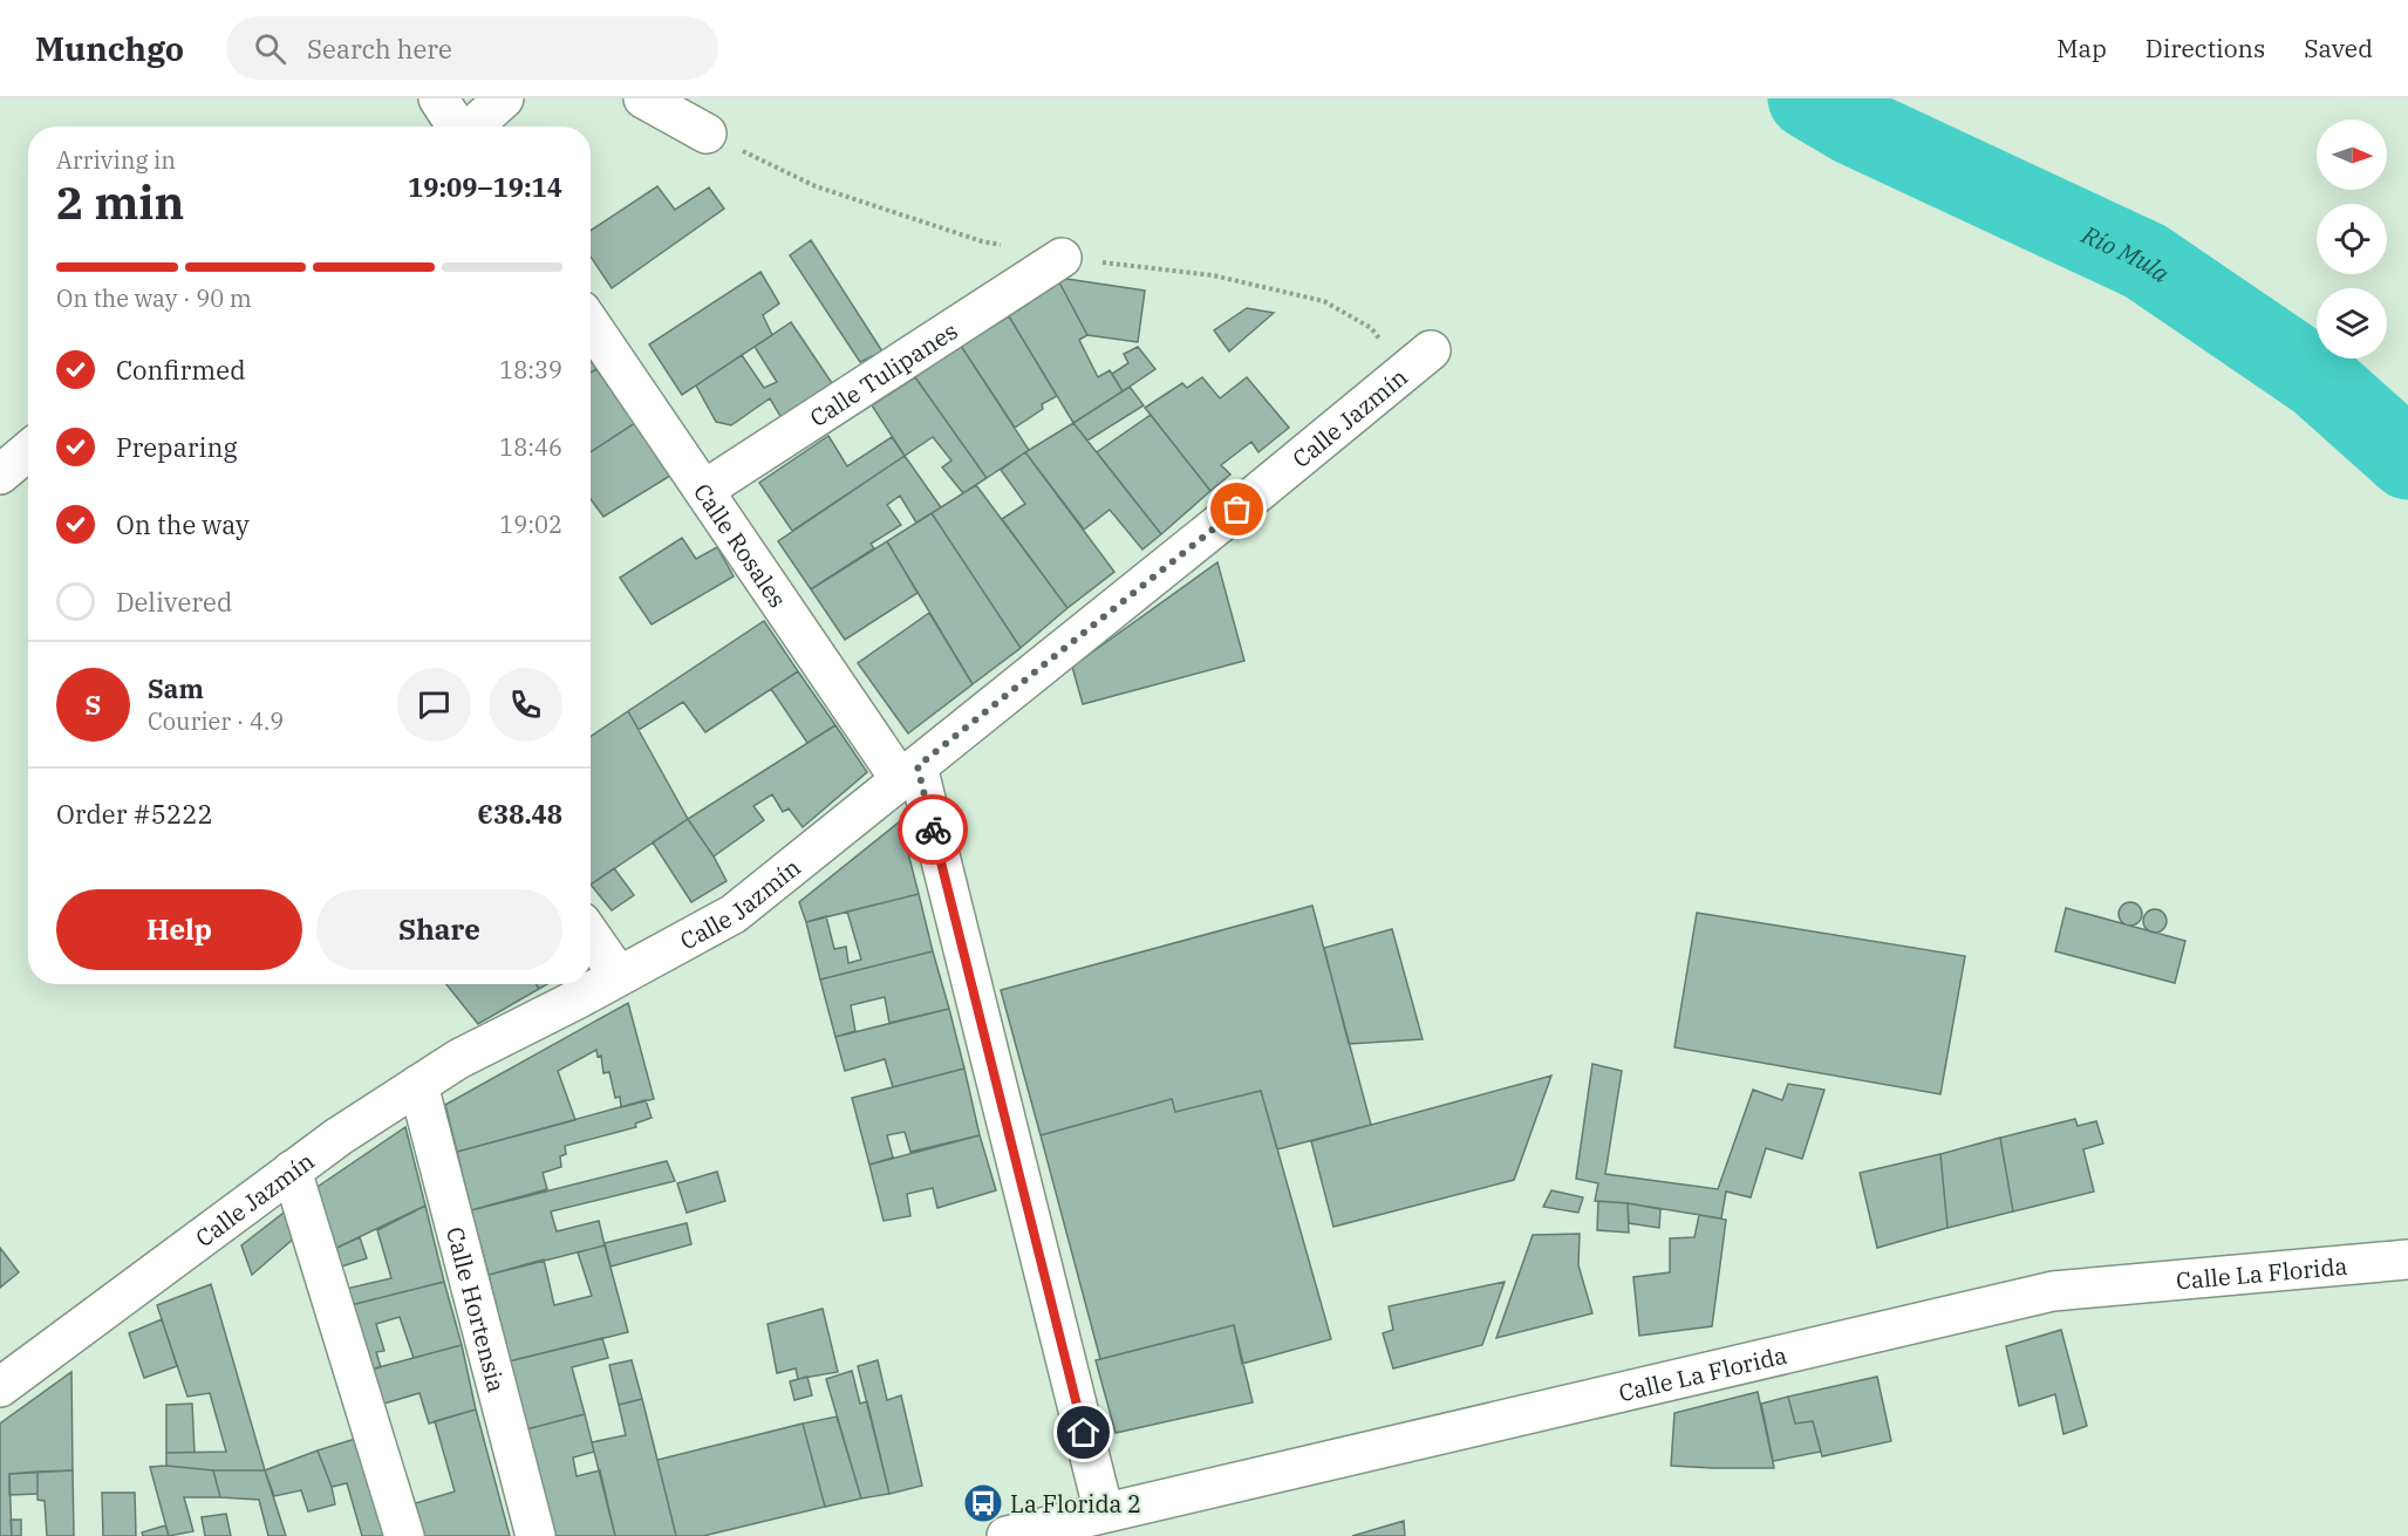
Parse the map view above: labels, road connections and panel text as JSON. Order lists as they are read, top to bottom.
{
  "streets": {
    "street": [
      "Calle Tulipanes",
      "Calle Jazmín",
      "Calle Rosales",
      "Calle La Florida",
      "Calle Hortensia"
    ]
  },
  "crossings": [
    ["Calle Tulipanes", "Calle Rosales"],
    ["Calle Jazmín", "Calle Rosales"],
    ["Calle Jazmín", "Calle Hortensia"],
    ["Calle Rosales", "Calle La Florida"]
  ],
  "water": ["Río Mula"],
  "places": {
    "bus stop": ["La Florida 2"]
  },
  "north": "right",
  "page": {
    "header": "Munchgo",
    "search": "Search here",
    "nav": ["Map", "Directions", "Saved"],
    "heading": ["2 min", "Arriving in", "19:09–19:14"],
    "panel": [
      "Sam",
      "Courier · 4.9",
      "Order #5222",
      "€38.48"
    ],
    "bar": "On the way · 90 m",
    "list": [
      ["Confirmed", "18:39"],
      ["Preparing", "18:46"],
      ["On the way", "19:02"],
      "Delivered"
    ],
    "round": "S",
    "buttons": ["Help", "Share"]
  }
}
